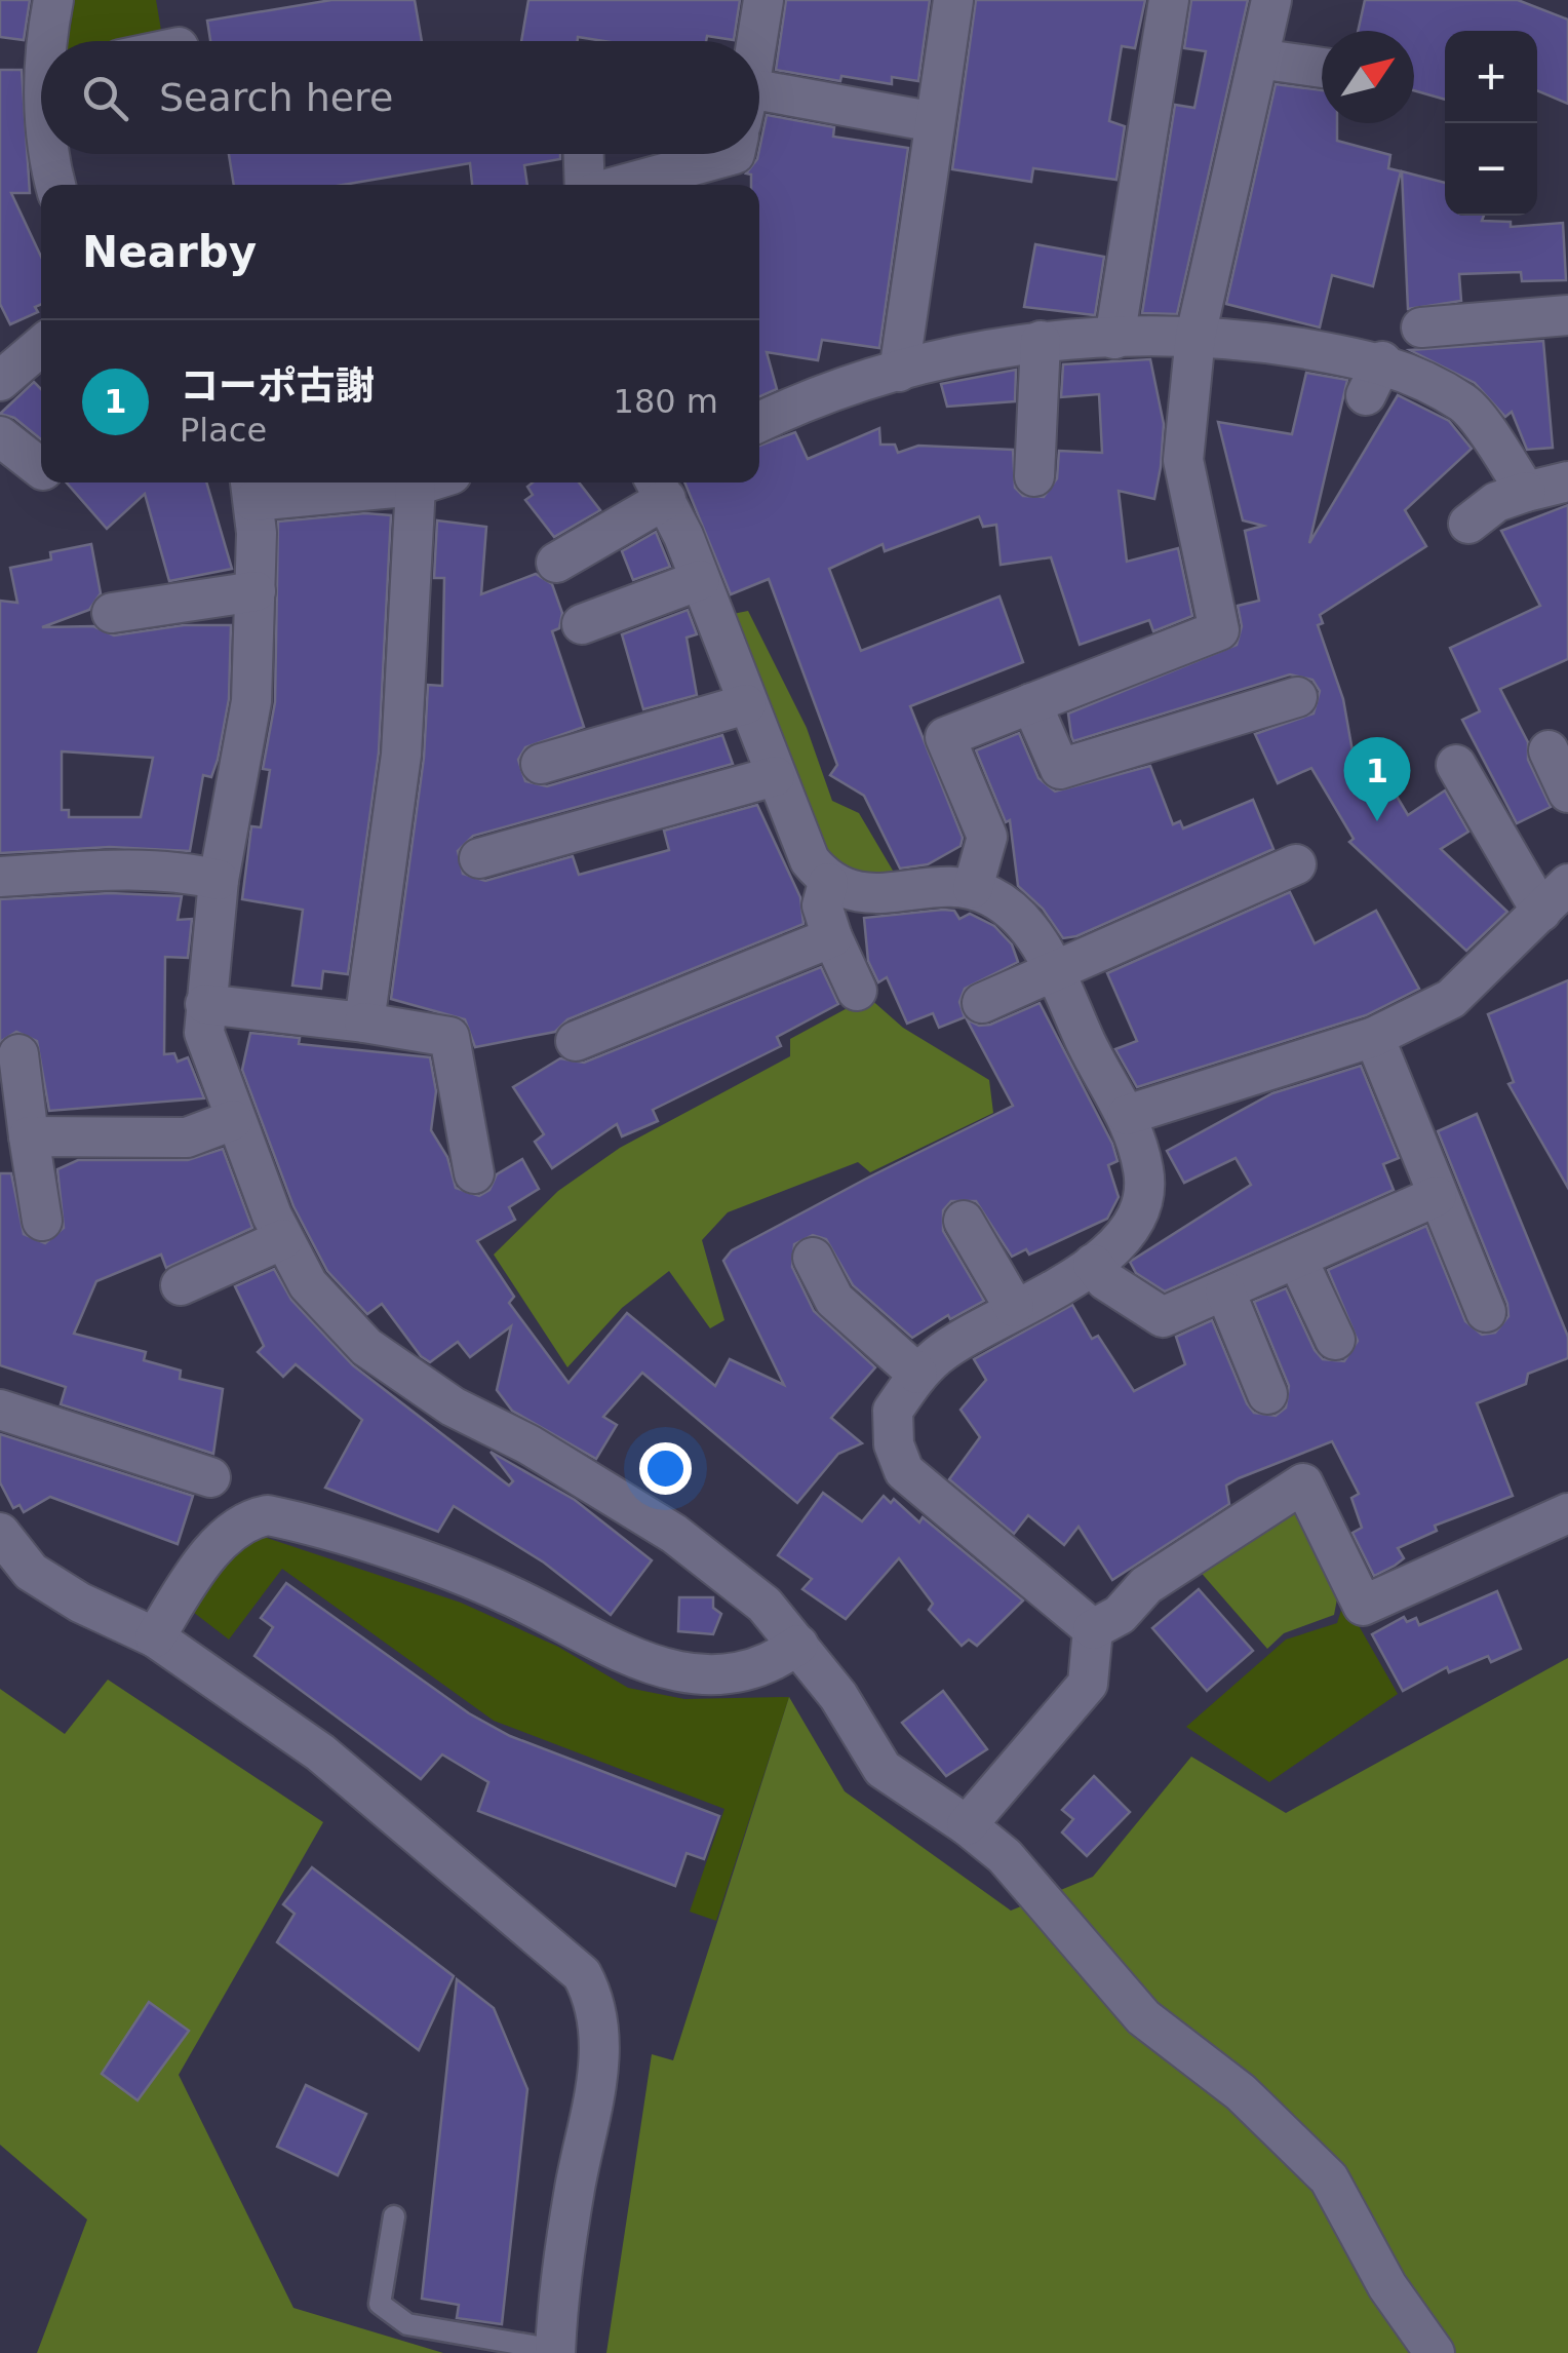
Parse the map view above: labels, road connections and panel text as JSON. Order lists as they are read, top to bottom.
{
  "north": "top right",
  "page": {
    "map_buttons": ["+", "−"],
    "search": "Search here",
    "heading": "Nearby",
    "list": [
      {
        "mark": "1",
        "name": "コーポ古謝",
        "note": "Place",
        "value": "180 m"
      }
    ],
    "pins": "1"
  }
}
